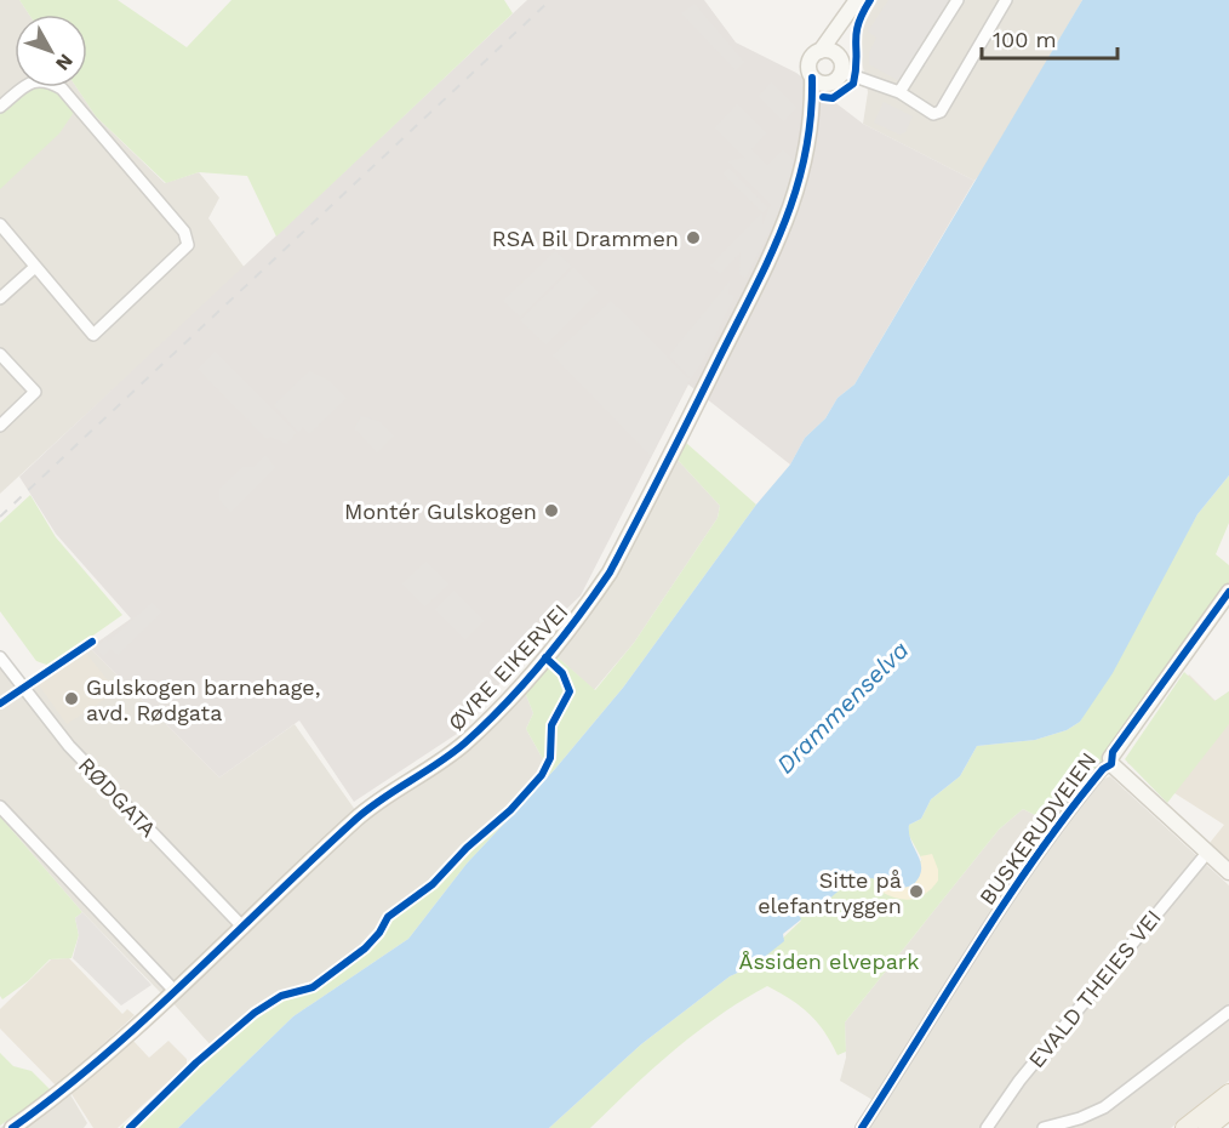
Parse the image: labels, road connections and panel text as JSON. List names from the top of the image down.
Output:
{
  "streets": {
    "main road": ["ØVRE EIKERVEI", "BUSKERUDVEIEN"],
    "street": ["RØDGATA", "EVALD THEIES VEI"]
  },
  "crossings": [
    ["ØVRE EIKERVEI", "RØDGATA"]
  ],
  "water": ["Drammenselva"],
  "parks": ["Åssiden elvepark"],
  "places": [
    "RSA Bil Drammen",
    "Montér Gulskogen",
    "Gulskogen barnehage, avd. Rødgata",
    "Sitte på elefantryggen"
  ],
  "scale_bar": "100 m",
  "north": "bottom right"
}
